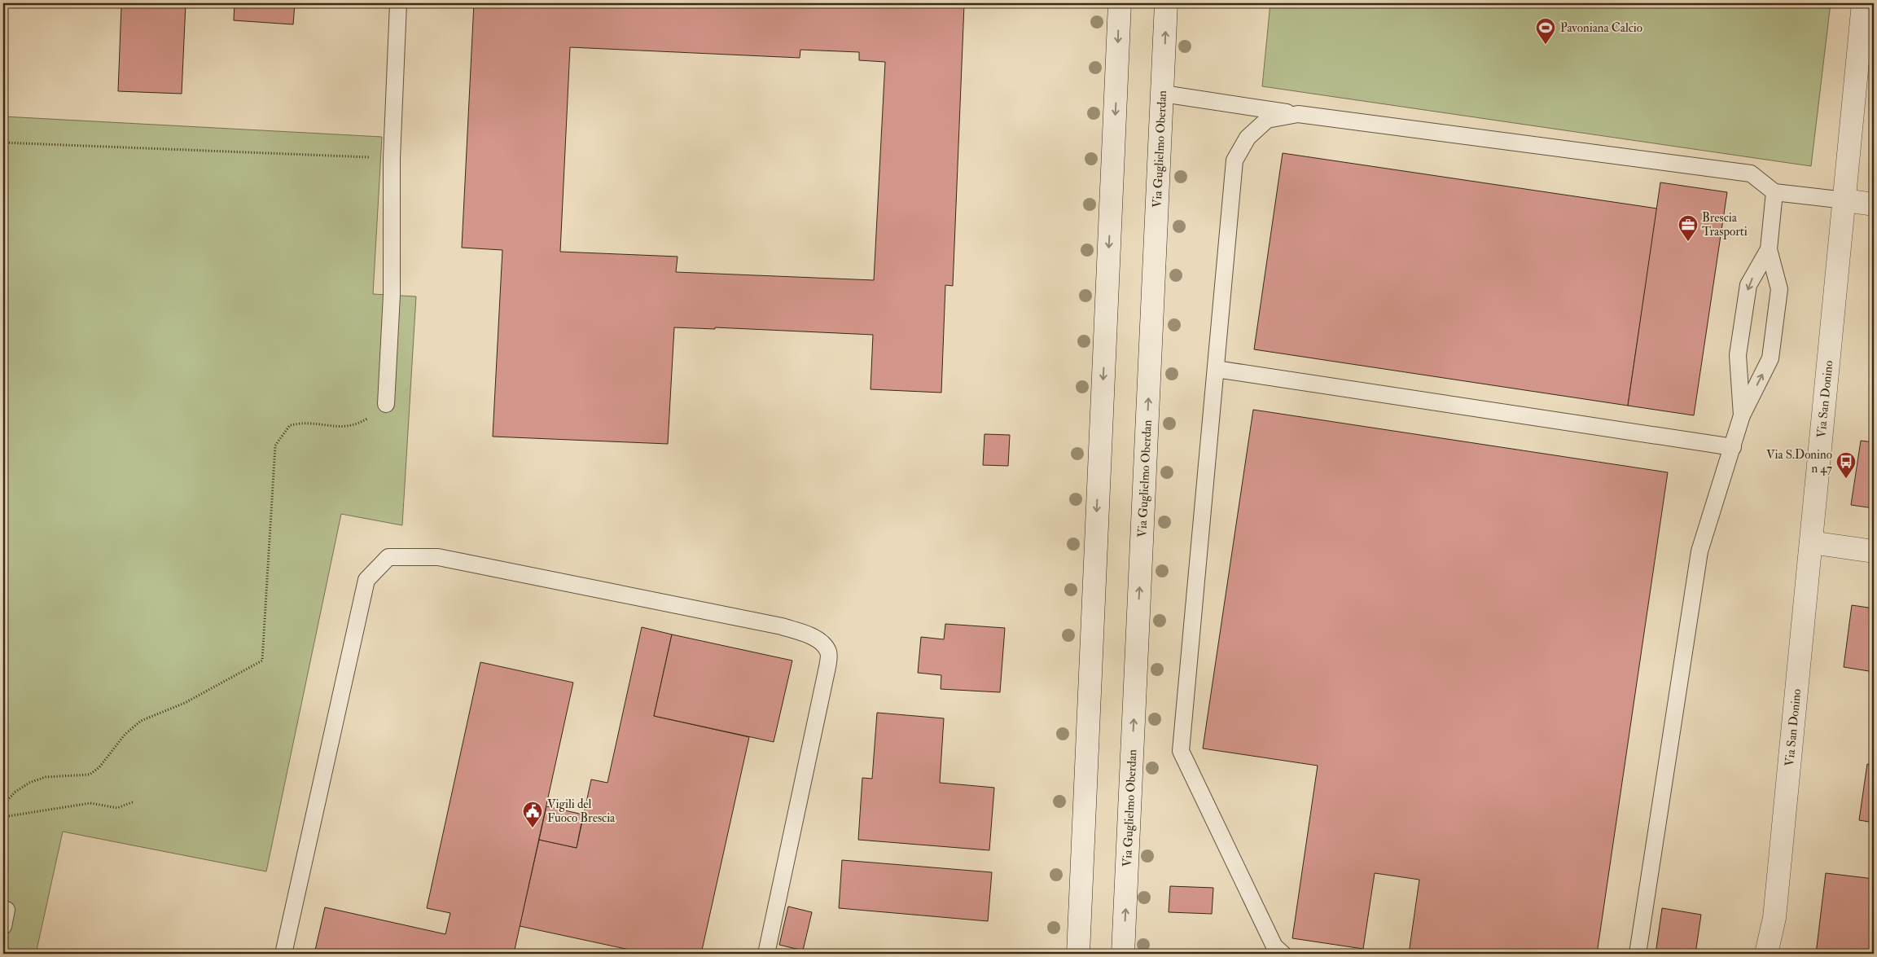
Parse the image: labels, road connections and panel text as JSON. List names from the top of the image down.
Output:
{
  "streets": {
    "main road": ["Via Guglielmo Oberdan", "Via San Donino"]
  },
  "places": {
    "sports": ["Pavoniana Calcio"],
    "office": ["Brescia Trasporti"],
    "bus stop": ["Via S.Donino n 47"],
    "public building": ["Vigili del Fuoco Brescia"]
  }
}
